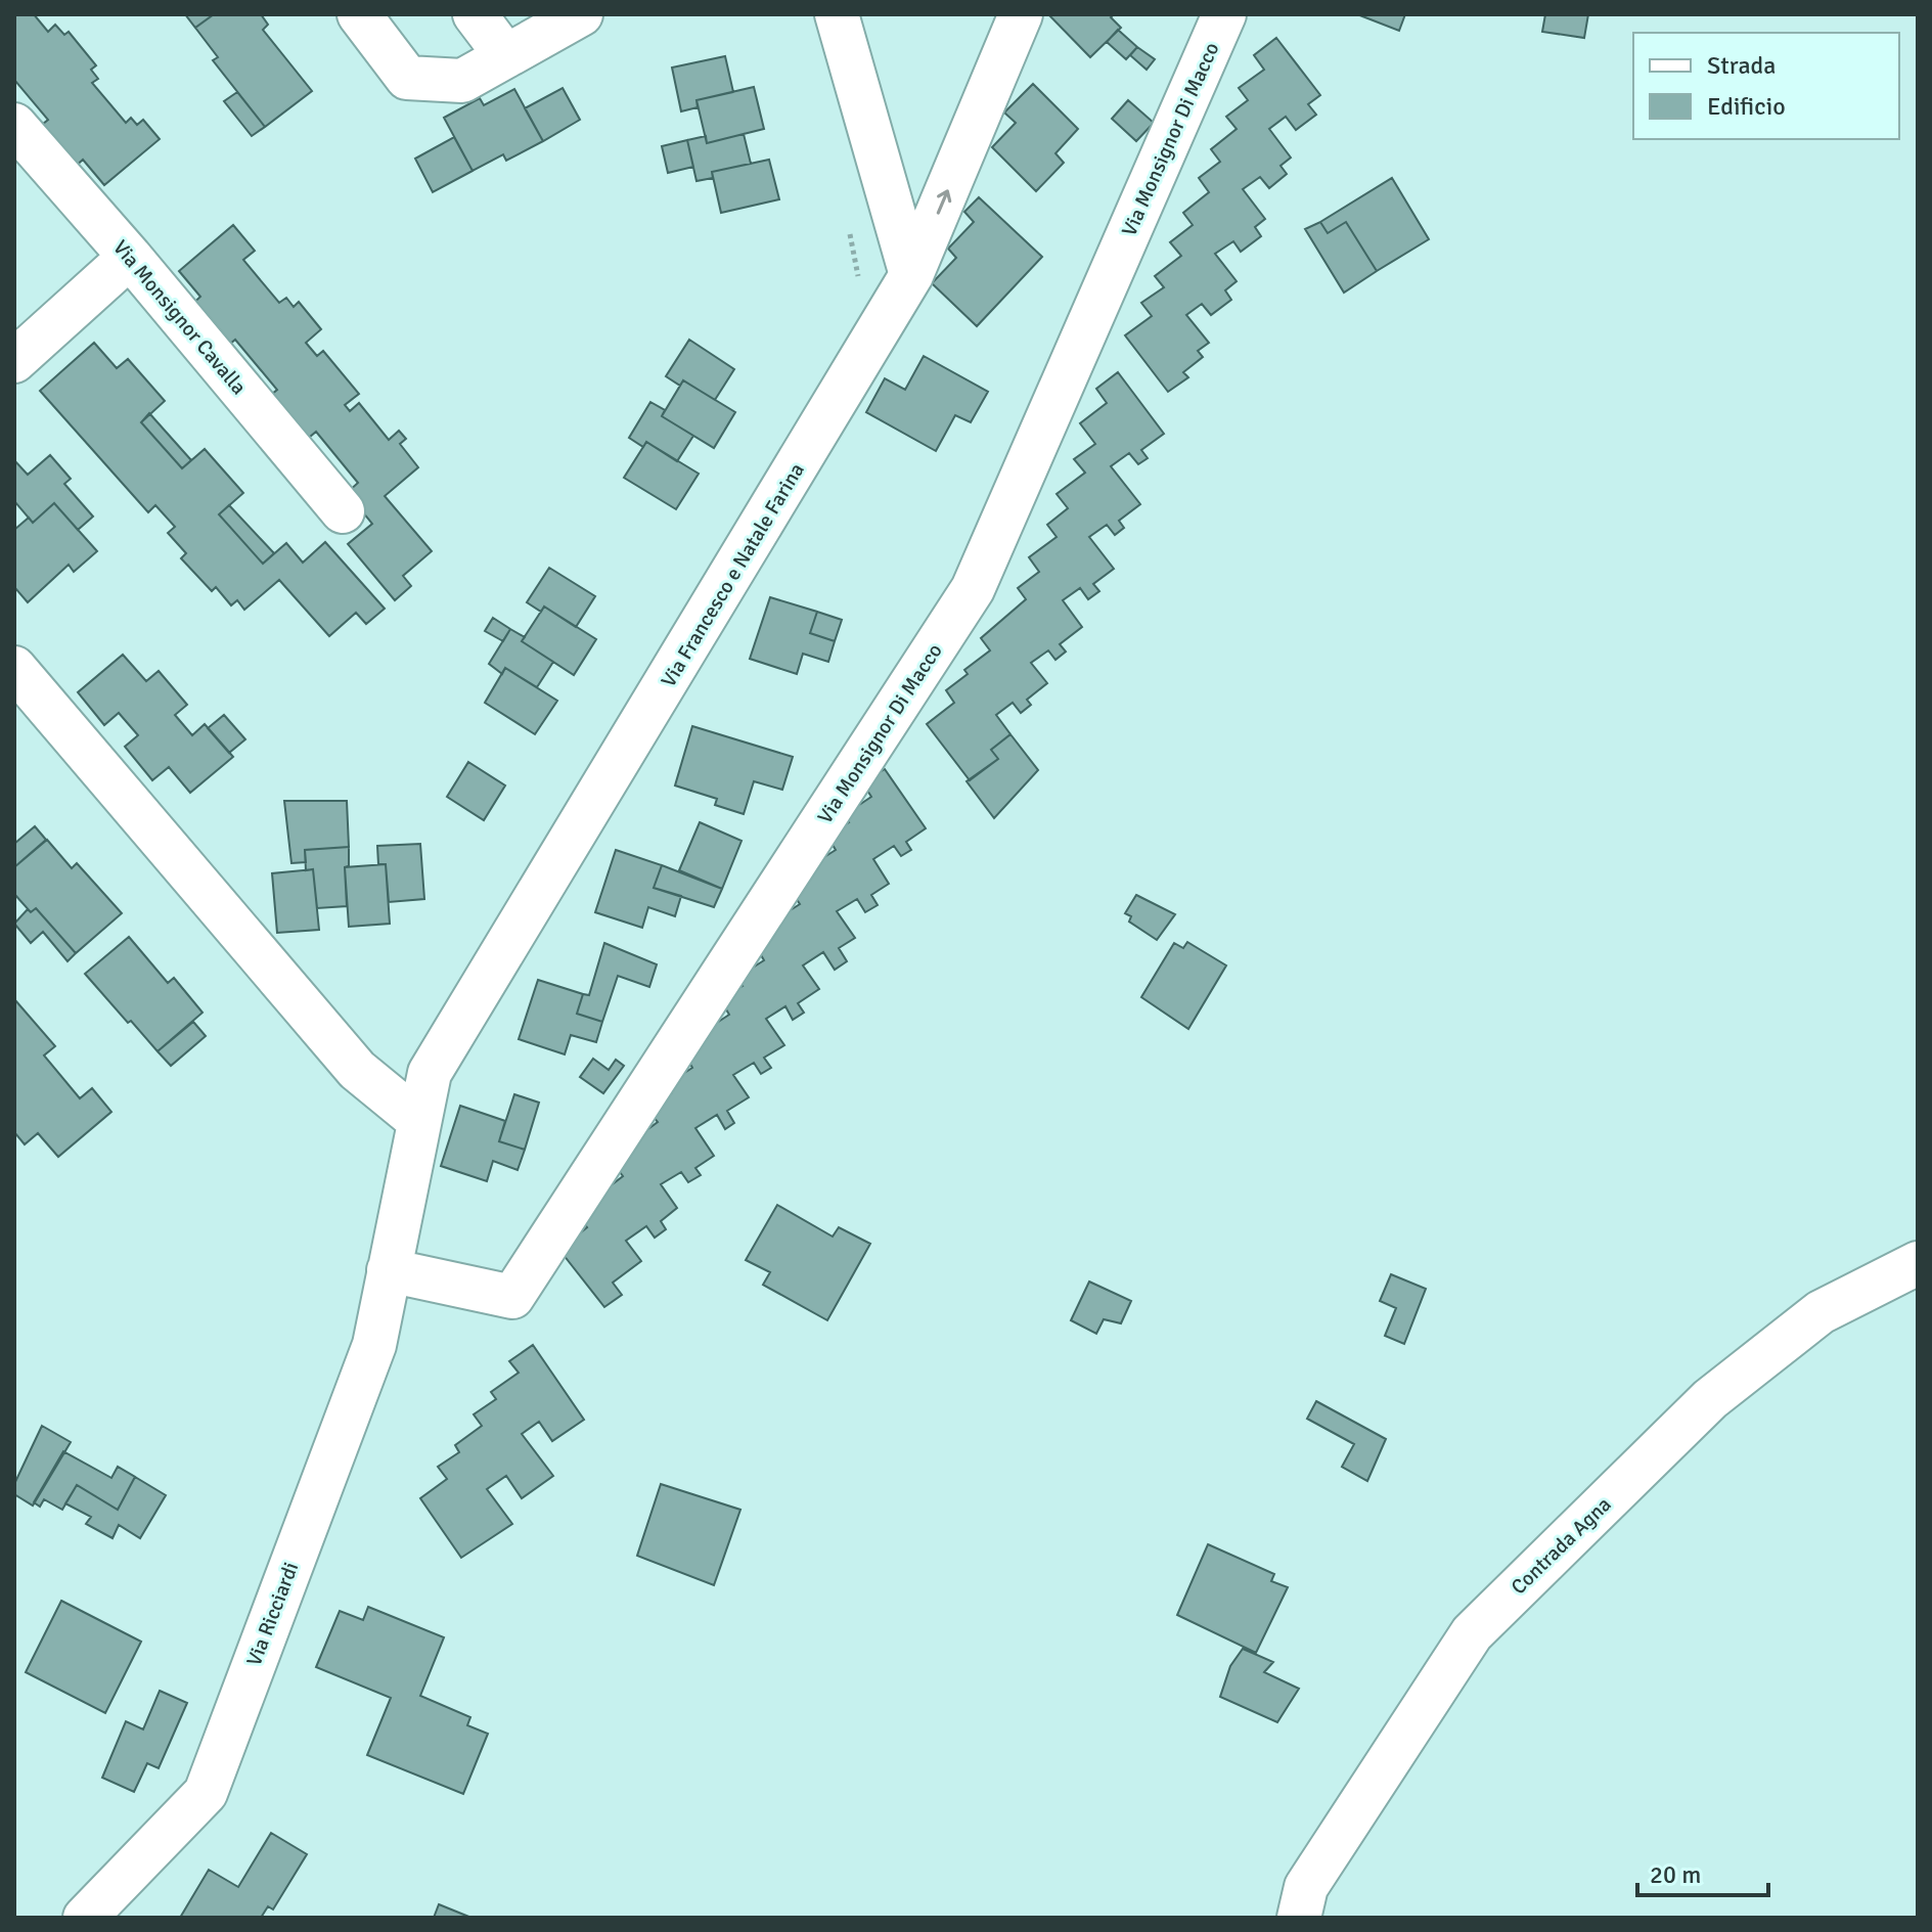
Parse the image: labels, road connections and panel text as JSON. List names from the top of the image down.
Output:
{
  "streets": {
    "street": [
      "Via Monsignor Di Macco",
      "Via Monsignor Cavalla",
      "Via Francesco e Natale Farina",
      "Contrada Agna",
      "Via Ricciardi"
    ]
  },
  "crossings": [
    ["Via Monsignor Di Macco", "Via Francesco e Natale Farina"],
    ["Via Monsignor Di Macco", "Via Ricciardi"],
    ["Via Francesco e Natale Farina", "Via Ricciardi"]
  ],
  "legend": ["Strada", "Edificio"],
  "scale_bar": "20 m"
}
